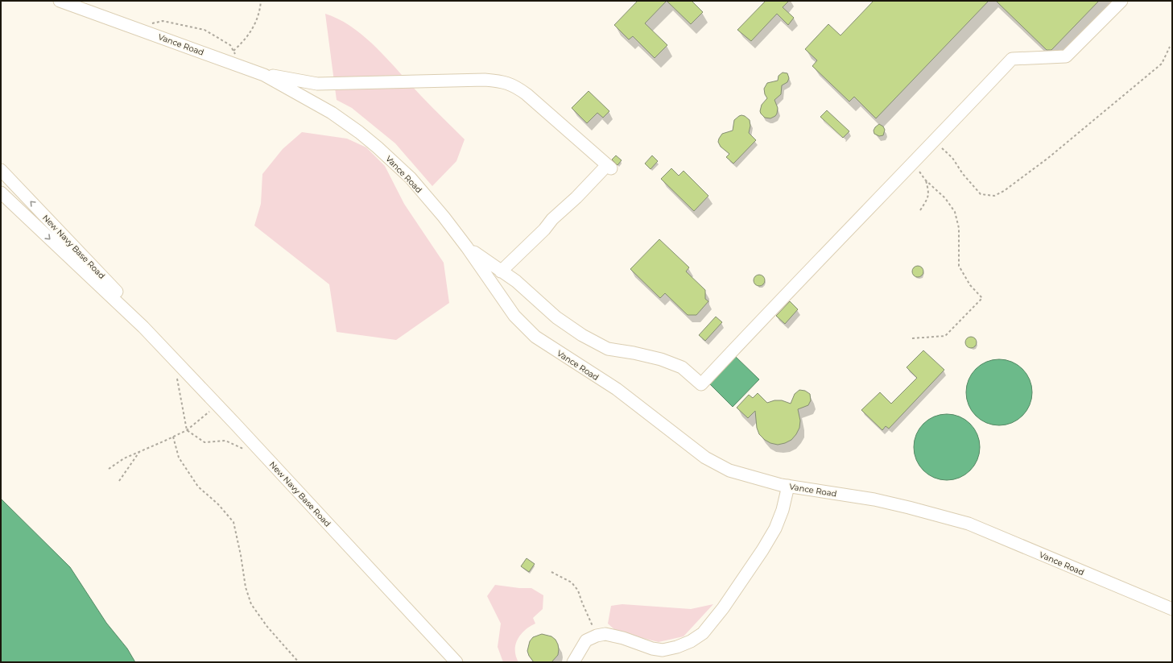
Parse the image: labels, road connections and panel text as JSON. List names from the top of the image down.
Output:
{
  "streets": {
    "street": ["Vance Road", "New Navy Base Road"]
  }
}
